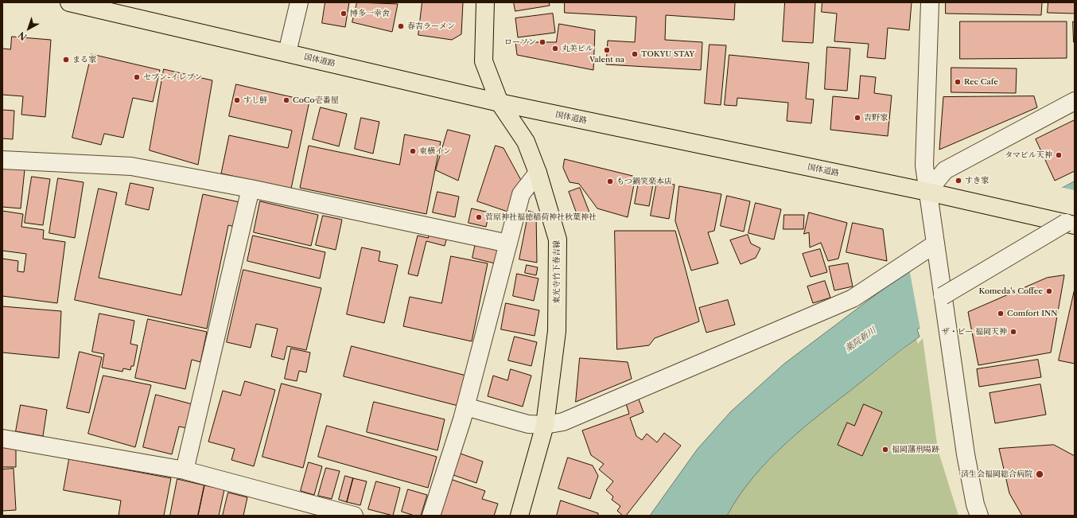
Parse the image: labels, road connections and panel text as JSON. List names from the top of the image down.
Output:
{
  "streets": {
    "main road": ["国体道路", "東光寺竹下春吉線"]
  },
  "crossings": [
    ["国体道路", "東光寺竹下春吉線"]
  ],
  "water": ["薬院新川"],
  "places": [
    "博多一幸舍",
    "春吉ラーメン",
    "ローソン",
    "丸美ビル",
    "Valent na",
    "TOKYU STAY",
    "まる家",
    "セブン-イレブン",
    "Rec Cafe",
    "すし鮮",
    "CoCo壱番屋",
    "吉野家",
    "東横イン",
    "タマビル天神",
    "すき家",
    "もつ鍋笑楽本店",
    "菅原神社福徳稲荷神社秋葉神社",
    "Komeda's Coffee",
    "Comfort INN",
    "ザ・ビー 福岡天神",
    "福岡藩刑場跡",
    "済生会福岡総合病院"
  ],
  "north": "bottom left"
}
